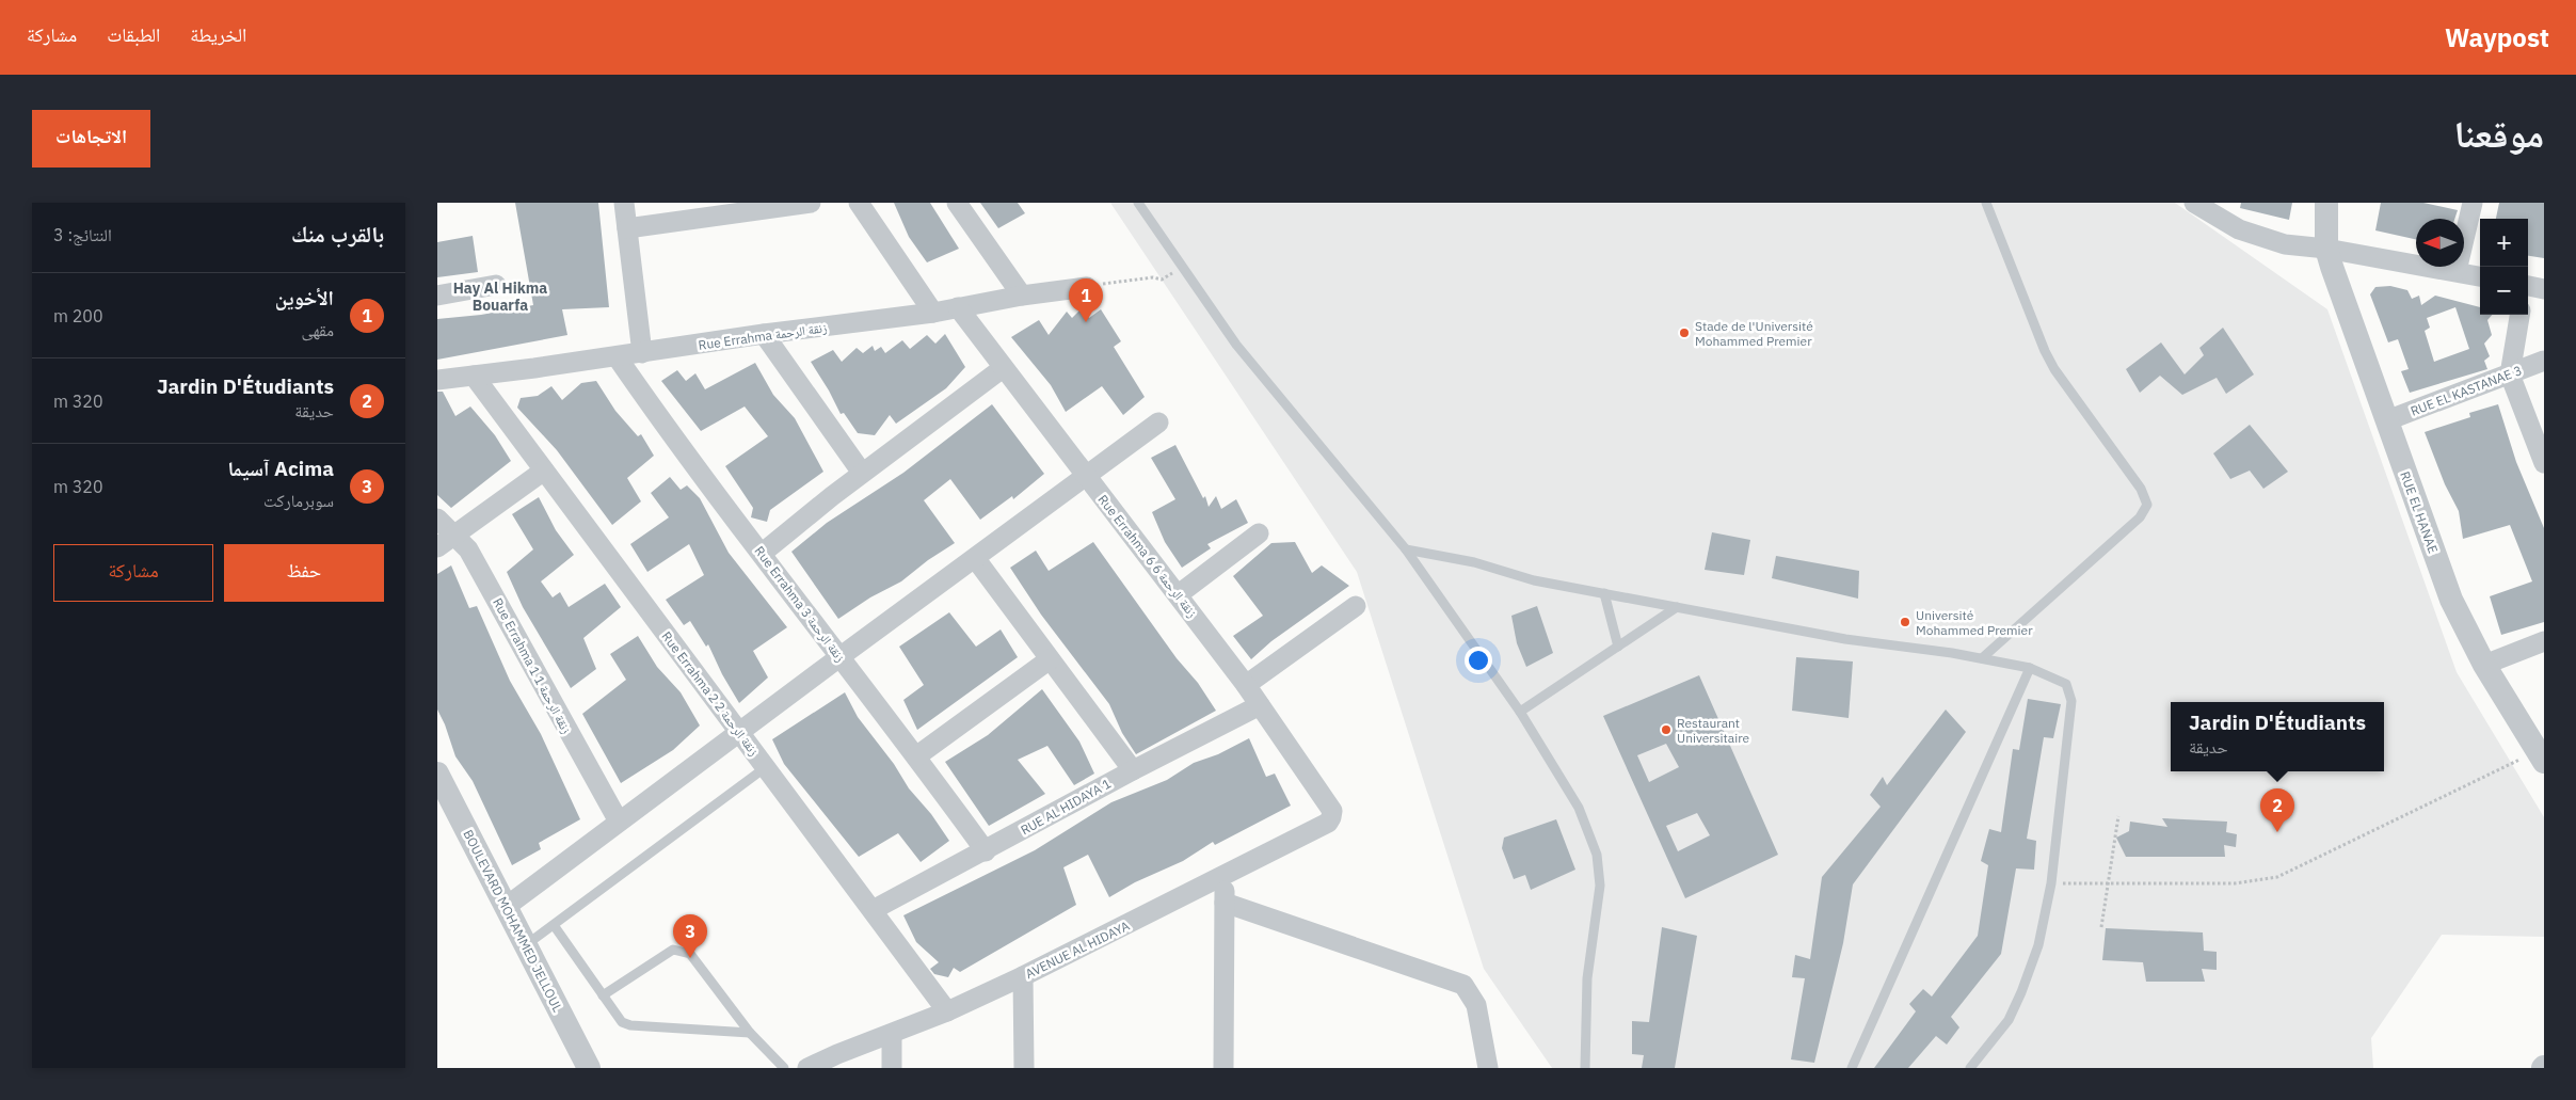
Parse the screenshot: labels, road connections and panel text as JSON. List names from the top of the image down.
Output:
{
  "streets": {
    "street": [
      "Rue Errahma زنقة الرحمة",
      "RUE EL KASTANAE 3",
      "RUE EL HANAE",
      "Rue Errahma 6 6 زنقة الرحمة",
      "Rue Errahma 3 زنقة الرحمة",
      "Rue Errahma 1 زنقة الرحمة 1",
      "Rue Errahma 2 2 زنقة الرحمة",
      "RUE AL HIDAYA 1",
      "BOULEVARD MOHAMMED JELLOUL",
      "AVENUE AL HIDAYA"
    ]
  },
  "crossings": [
    ["Rue Errahma زنقة الرحمة", "Rue Errahma 6 6 زنقة الرحمة"],
    ["Rue Errahma زنقة الرحمة", "Rue Errahma 3 زنقة الرحمة"],
    ["Rue Errahma زنقة الرحمة", "Rue Errahma 2 2 زنقة الرحمة"],
    ["RUE EL KASTANAE 3", "RUE EL HANAE"],
    ["Rue Errahma 6 6 زنقة الرحمة", "RUE AL HIDAYA 1"],
    ["Rue Errahma 6 6 زنقة الرحمة", "AVENUE AL HIDAYA"],
    ["Rue Errahma 3 زنقة الرحمة", "RUE AL HIDAYA 1"],
    ["Rue Errahma 2 2 زنقة الرحمة", "RUE AL HIDAYA 1"],
    ["Rue Errahma 2 2 زنقة الرحمة", "AVENUE AL HIDAYA"]
  ],
  "districts": ["Hay Al Hikma Bouarfa"],
  "places": ["Stade de l'Université Mohammed Premier", "Université Mohammed Premier", "Restaurant Universitaire"],
  "north": "left",
  "page": {
    "header": "Waypost",
    "nav": ["الخريطة", "الطبقات", "مشاركة"],
    "title": "موقعنا",
    "buttons": [
      "الاتجاهات",
      ["حفظ", "مشاركة"]
    ],
    "heading": ["بالقرب منك", "النتائج: 3"],
    "map_buttons": ["+", "−"],
    "list": [
      {
        "mark": "1",
        "name": "الأخوين",
        "note": "مقهى",
        "value": "200 m"
      },
      {
        "mark": "2",
        "name": "Jardin D'Étudiants",
        "note": "حديقة",
        "value": "320 m"
      },
      {
        "mark": "3",
        "name": "Acima آسيما",
        "note": "سوبرماركت",
        "value": "320 m"
      }
    ],
    "pins": ["1", "2", "3"],
    "popup": ["Jardin D'Étudiants", "حديقة"]
  }
}
